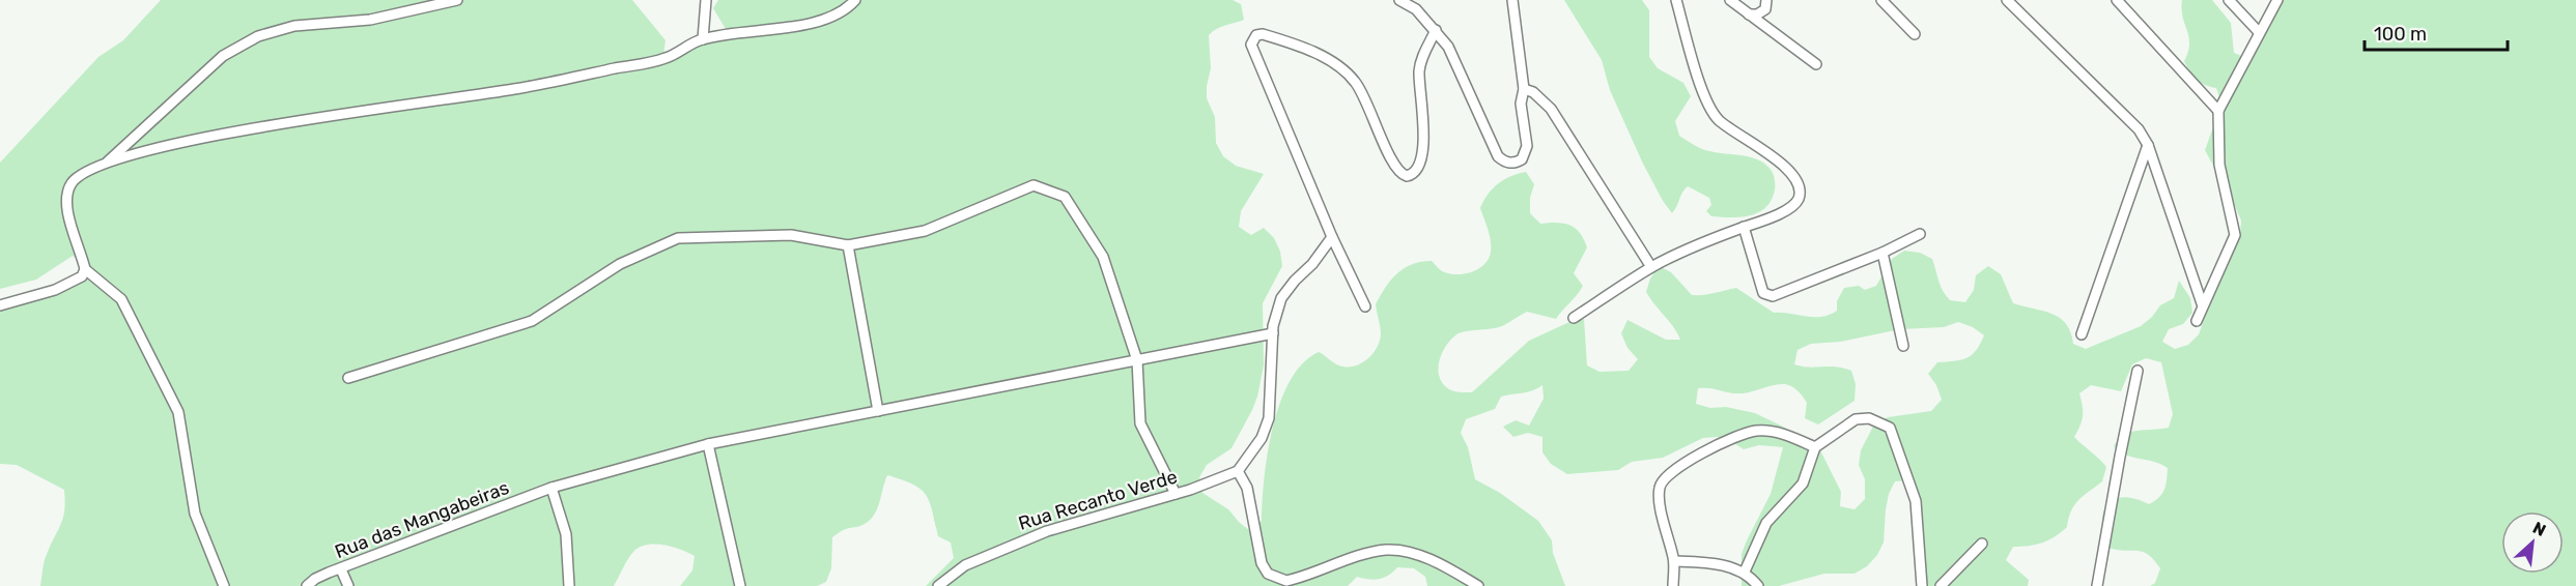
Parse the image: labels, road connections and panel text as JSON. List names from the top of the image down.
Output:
{
  "streets": {
    "street": ["Rua Recanto Verde", "Rua das Mangabeiras"]
  },
  "scale_bar": "100 m",
  "north": "top right"
}
